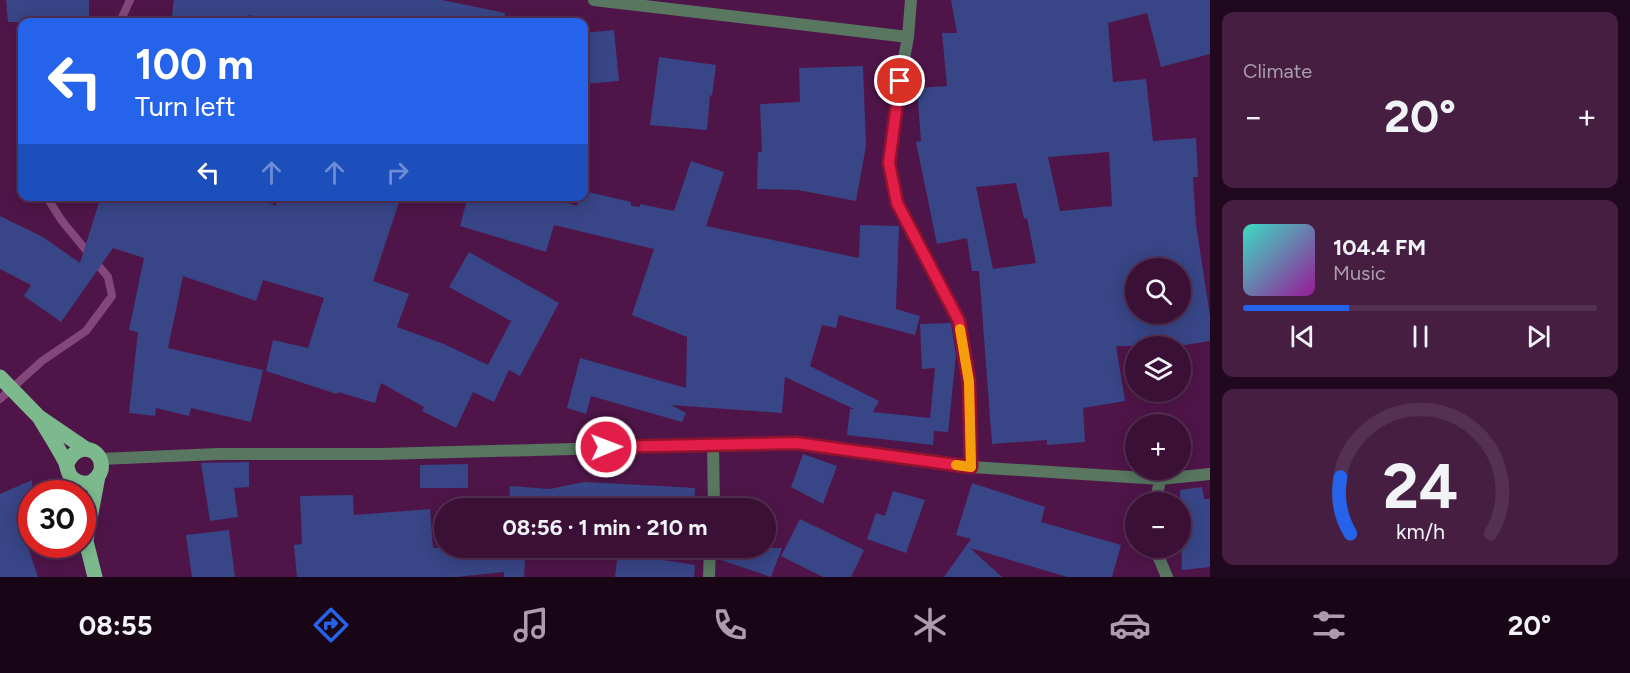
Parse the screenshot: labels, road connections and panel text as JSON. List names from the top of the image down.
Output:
{
  "page": {
    "tile": "Climate",
    "turn": ["100 m", "Turn left"],
    "heat": ["−", "20°", "+"],
    "song": ["104.4 FM", "Music"],
    "map_buttons": ["+", "−"],
    "limit": "30",
    "trip": "08:56 · 1 min · 210 m",
    "tabs": ["08:55", "20°"],
    "gauge": ["24", "km/h"]
  }
}
